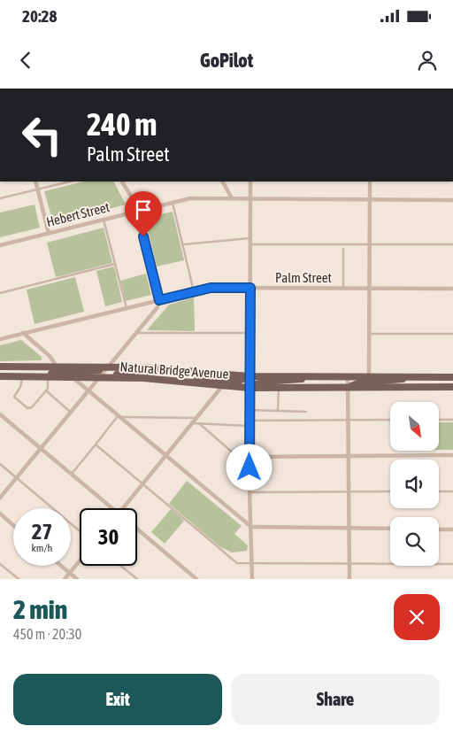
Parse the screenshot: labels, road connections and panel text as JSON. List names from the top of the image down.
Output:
{
  "streets": {
    "main road": ["Natural Bridge Avenue"],
    "street": ["Hebert Street", "Palm Street"]
  },
  "north": "bottom right",
  "page": {
    "status": "20:28",
    "header": "GoPilot",
    "turn": ["240 m", "Palm Street"],
    "speed": "27 km/h",
    "limit": "30",
    "heading": ["2 min", "450 m · 20:30"],
    "buttons": ["Exit", "Share"]
  }
}
